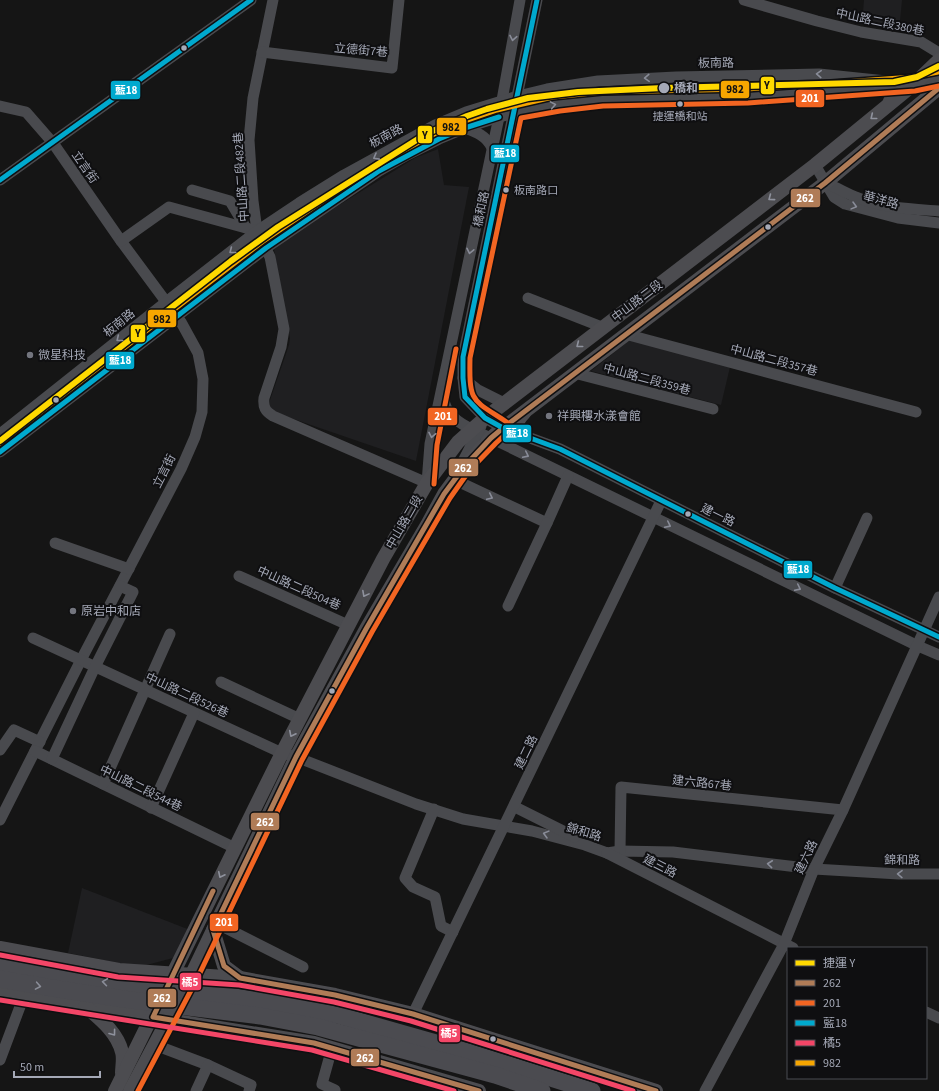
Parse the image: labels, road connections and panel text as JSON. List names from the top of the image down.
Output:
{
  "streets": {
    "main road": ["中山路二段"],
    "street": [
      "中山路二段380巷",
      "立德街7巷",
      "板南路",
      "立言街",
      "中山路二段482巷",
      "華洋路",
      "橋和路",
      "中山路二段357巷",
      "中山路二段359巷",
      "建一路",
      "中山路二段504巷",
      "中山路二段526巷",
      "建二路",
      "建六路67巷",
      "中山路二段544巷",
      "錦和路",
      "建六路",
      "建三路"
    ]
  },
  "crossings": [
    ["立德街7巷", "中山路二段482巷"],
    ["板南路", "立言街"],
    ["板南路", "中山路二段482巷"],
    ["板南路", "橋和路"],
    ["板南路", "中山路二段"],
    ["立言街", "中山路二段526巷"],
    ["立言街", "中山路二段544巷"],
    ["中山路二段482巷", "橋和路"],
    ["中山路二段482巷", "中山路二段"],
    ["華洋路", "中山路二段"],
    ["橋和路", "中山路二段"],
    ["橋和路", "建一路"],
    ["中山路二段", "中山路二段357巷"],
    ["中山路二段", "中山路二段359巷"],
    ["中山路二段", "建一路"],
    ["中山路二段", "中山路二段504巷"],
    ["中山路二段", "中山路二段526巷"],
    ["中山路二段", "中山路二段544巷"],
    ["中山路二段", "錦和路"],
    ["建一路", "建二路"],
    ["建一路", "建六路"],
    ["中山路二段526巷", "錦和路"],
    ["建二路", "錦和路"],
    ["建二路", "建三路"],
    ["建六路67巷", "錦和路"],
    ["建六路67巷", "建六路"],
    ["錦和路", "建六路"],
    ["錦和路", "建三路"],
    ["建六路", "建三路"]
  ],
  "one_way": ["錦和路"],
  "places": [
    "橋和",
    "捷運橋和站",
    "板南路口",
    "微星科技",
    "祥興樓水漾會館",
    "原岩中和店"
  ],
  "lines": [
    "transit line 藍18",
    "metro line Y",
    "transit line 982",
    "transit line 201",
    "transit line 262",
    "transit line 橘5"
  ],
  "legend": [
    "捷運 Y",
    "262",
    "201",
    "藍18",
    "橘5",
    "982"
  ],
  "scale_bar": "50 m"
}
